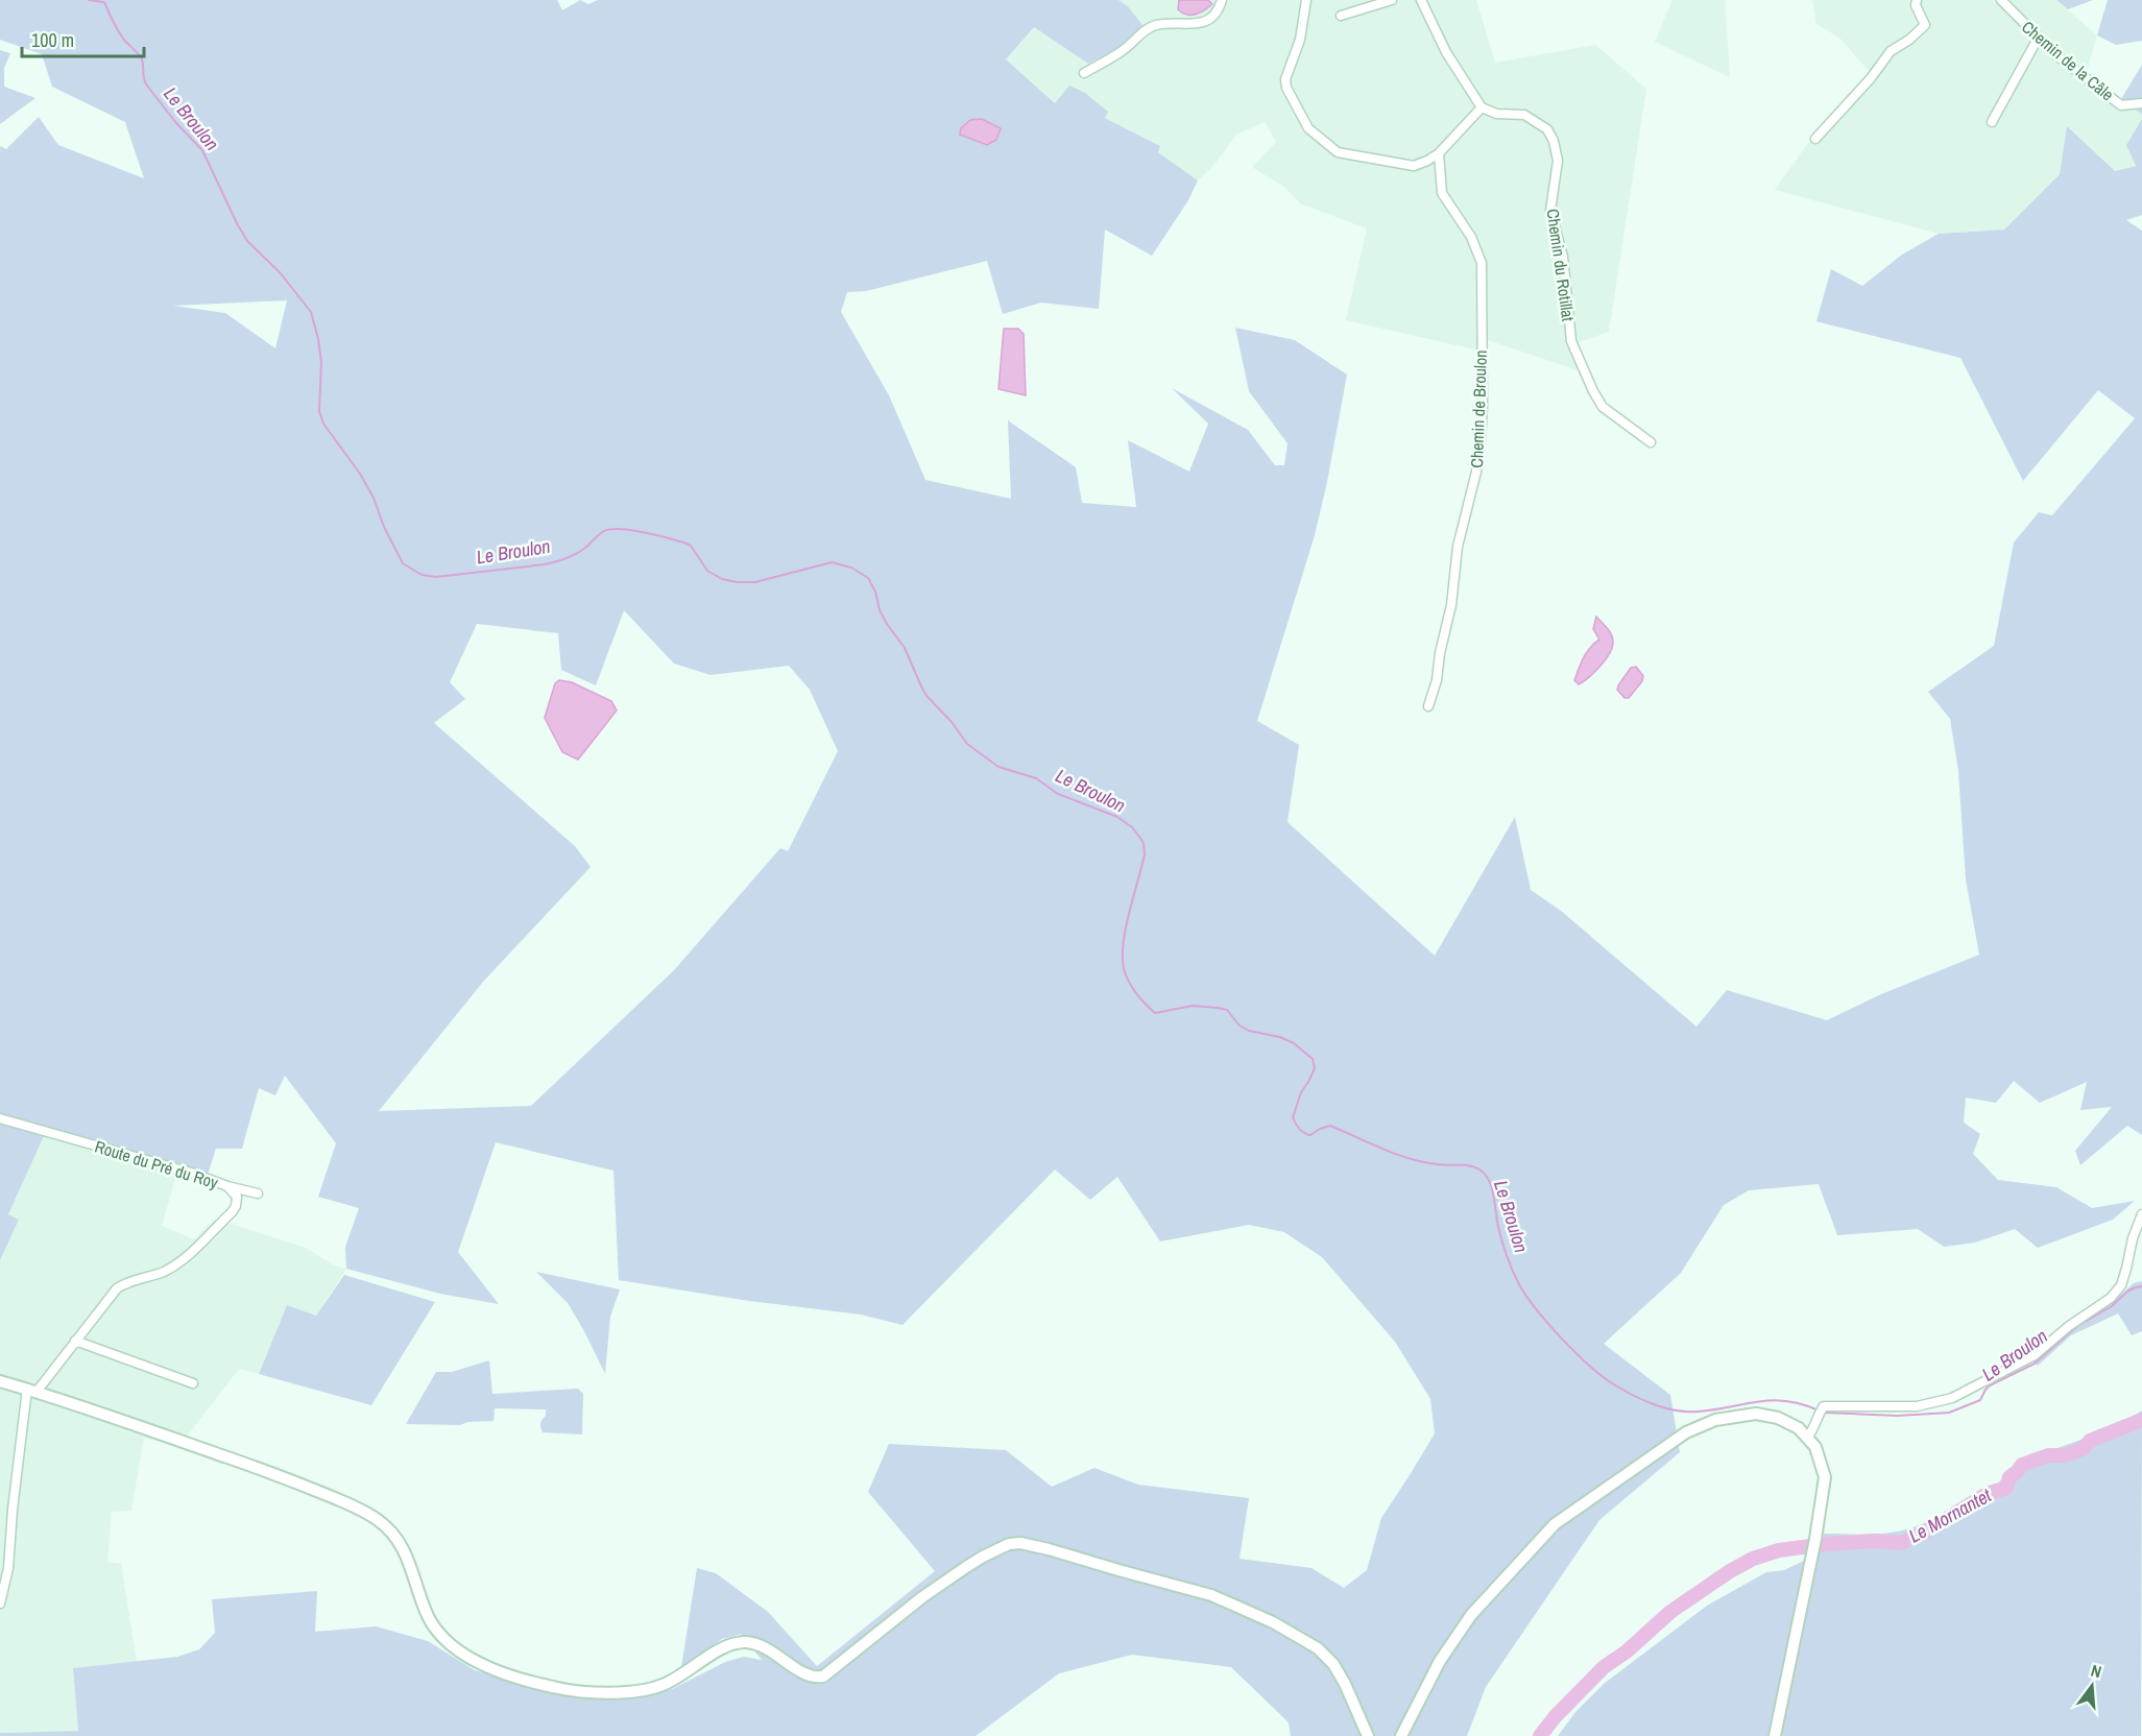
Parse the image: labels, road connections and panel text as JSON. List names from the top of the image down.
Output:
{
  "streets": {
    "street": [
      "Chemin de la Câle",
      "Chemin du Rotillat",
      "Chemin de Broulon",
      "Route du Pré du Roy"
    ]
  },
  "water": ["Le Broulon", "Le Mornantet"],
  "scale_bar": "100 m",
  "north": "top"
}
